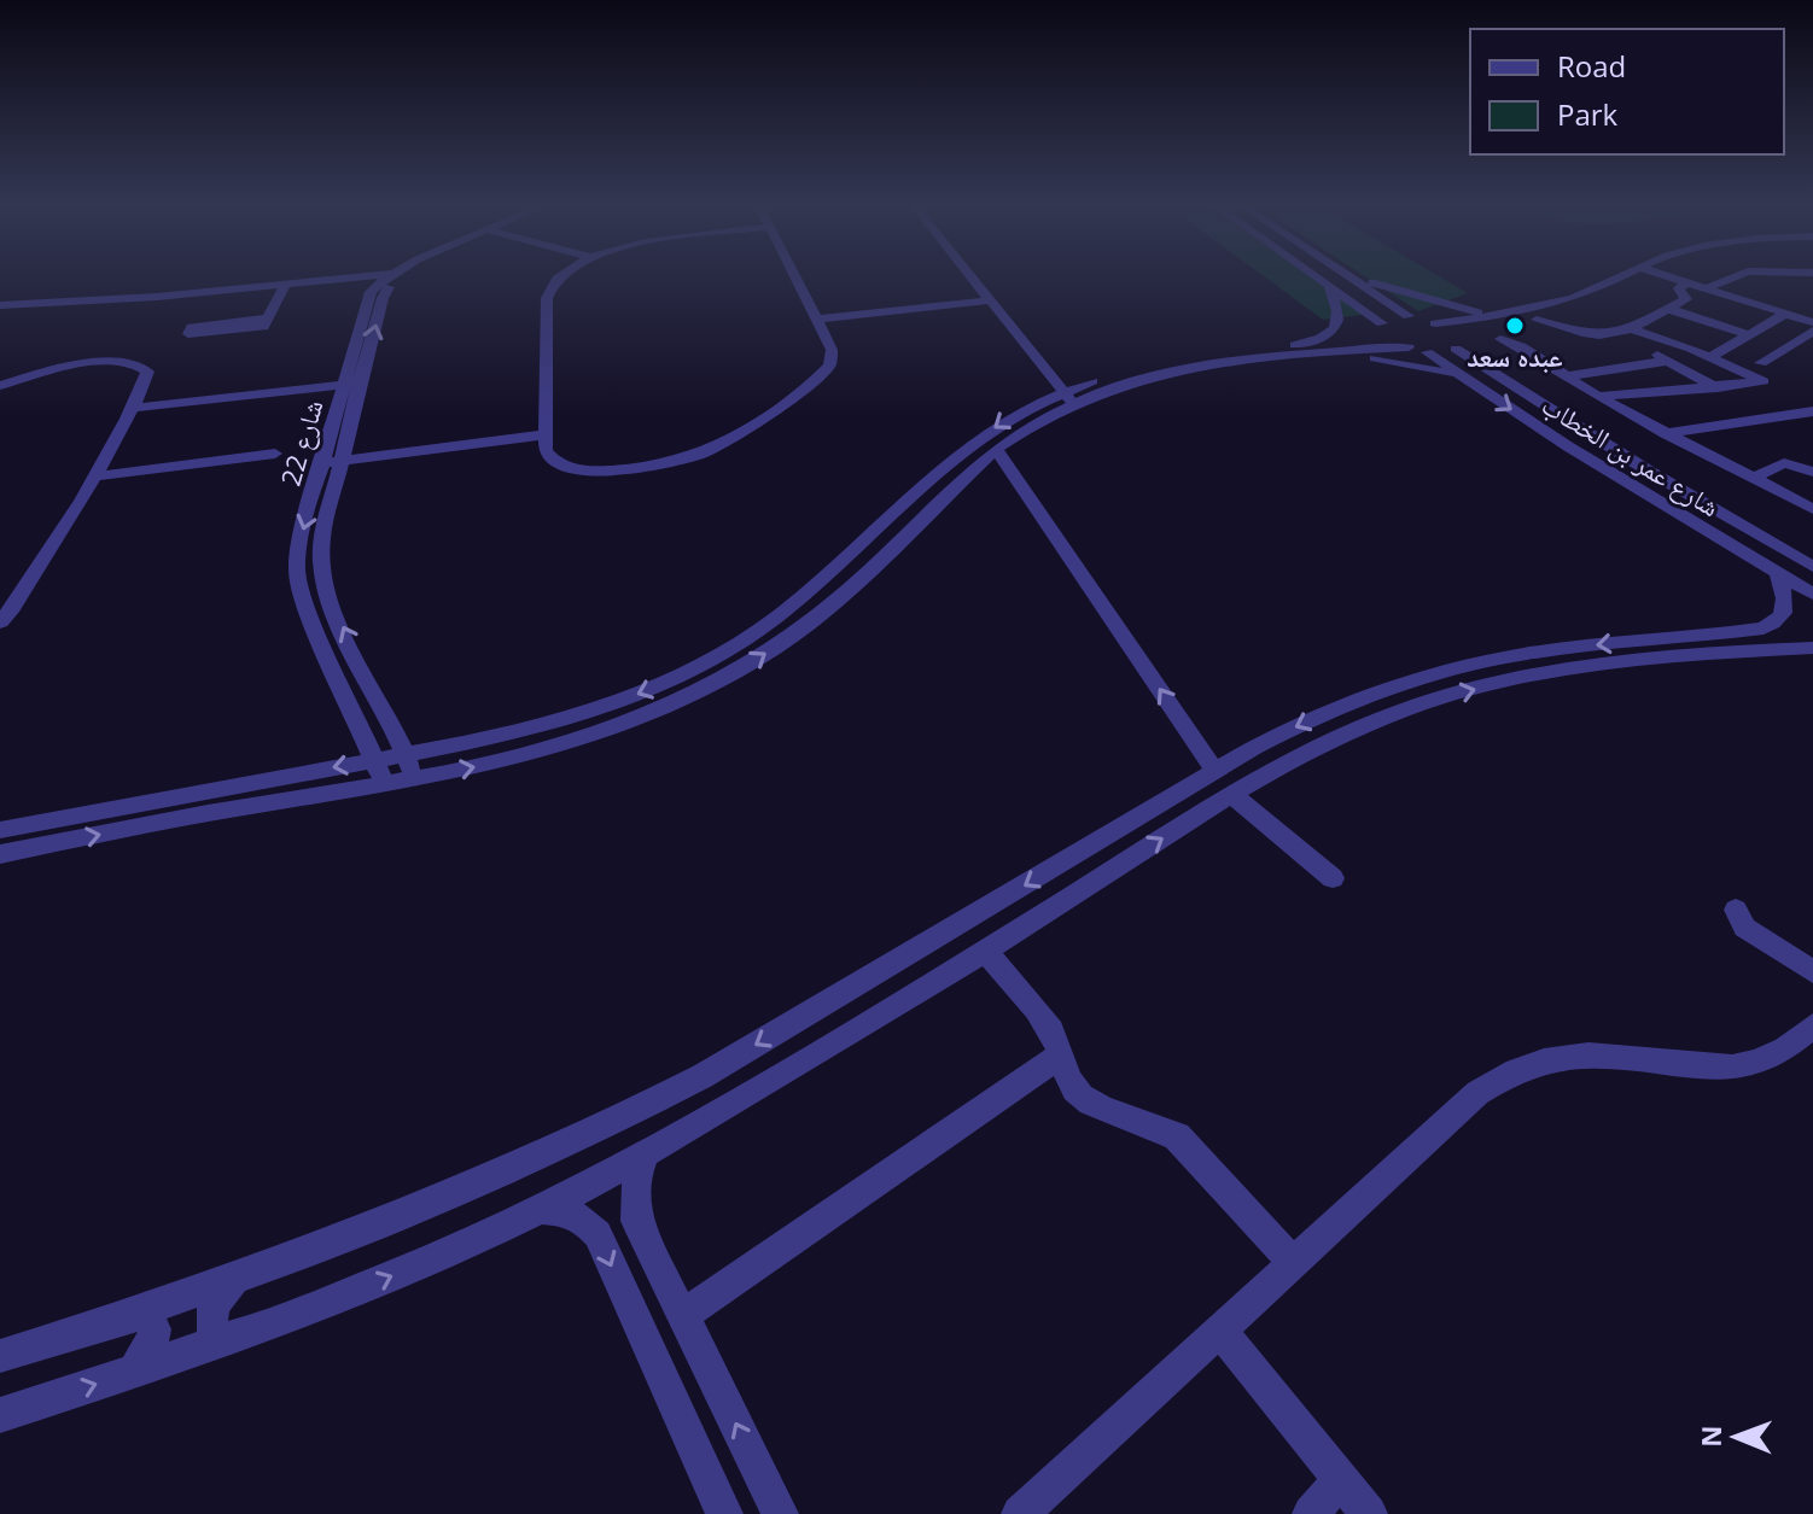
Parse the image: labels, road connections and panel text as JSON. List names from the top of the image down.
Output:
{
  "streets": {
    "street": ["شارع 22", "شارع عمر بن الخطاب"]
  },
  "places": ["عبده سعد"],
  "legend": ["Road", "Park"],
  "north": "left"
}
